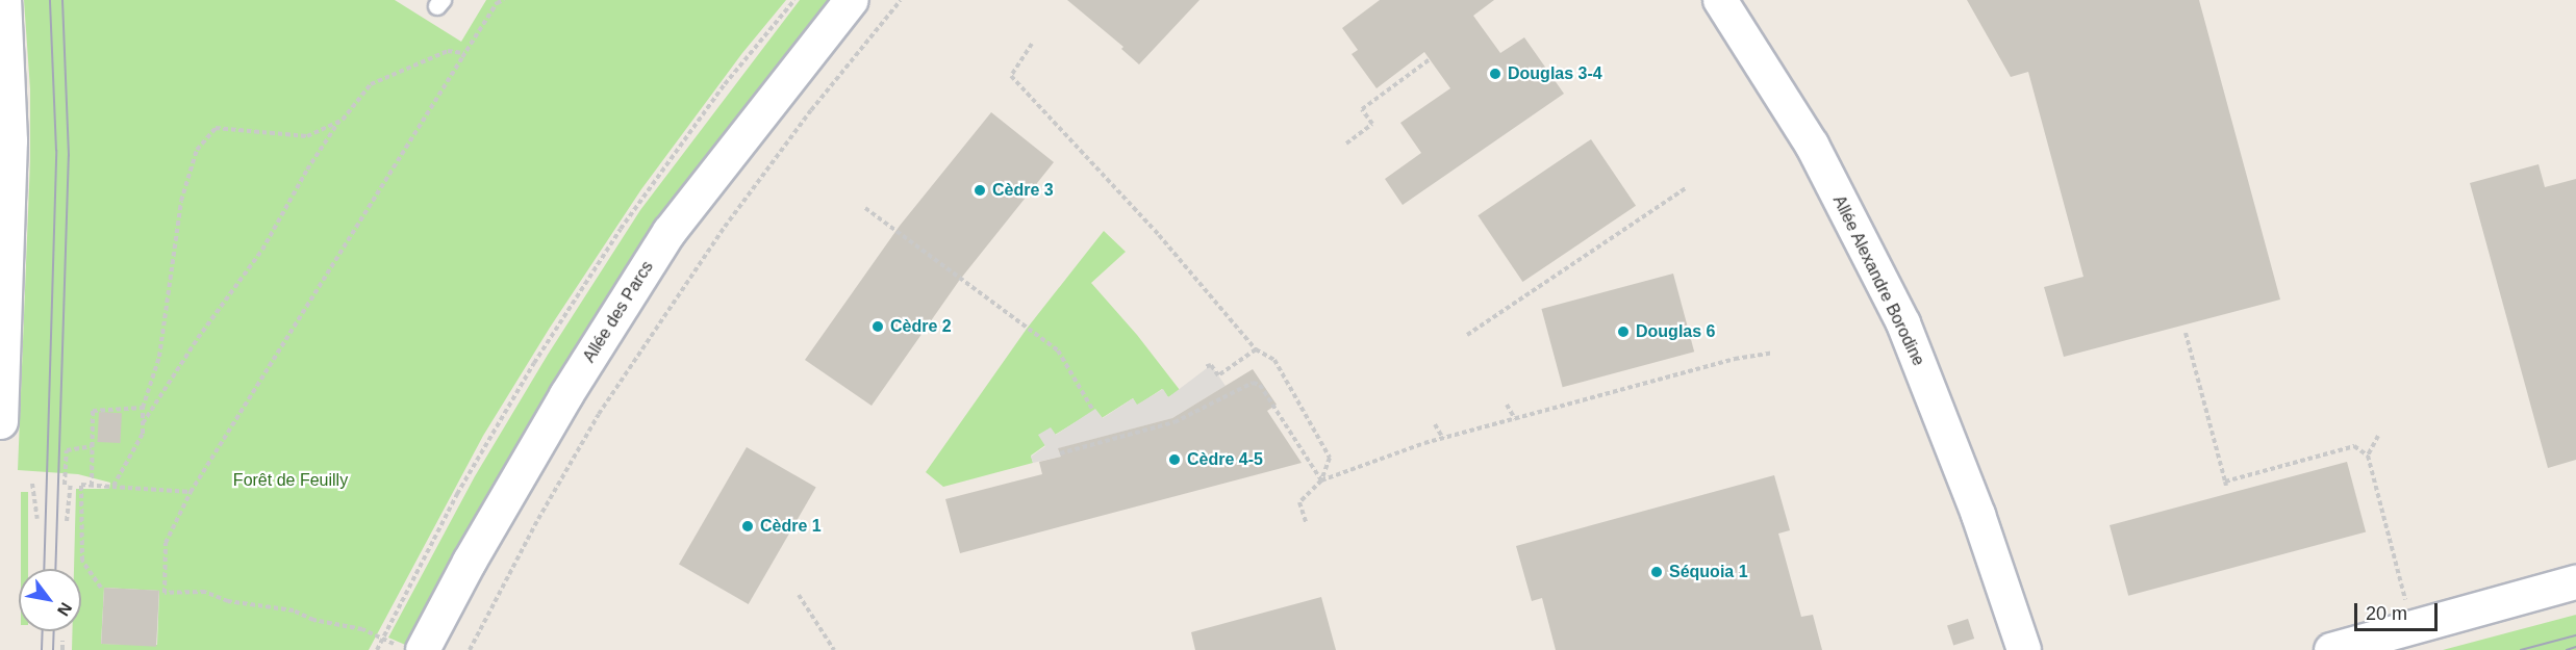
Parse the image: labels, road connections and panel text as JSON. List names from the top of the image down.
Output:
{
  "streets": {
    "street": ["Allée Alexandre Borodine", "Allée des Parcs"]
  },
  "parks": ["Forêt de Feuilly"],
  "places": [
    "Douglas 3-4",
    "Cèdre 3",
    "Cèdre 2",
    "Douglas 6",
    "Cèdre 4-5",
    "Cèdre 1",
    "Séquoia 1"
  ],
  "scale_bar": "20 m",
  "north": "bottom right"
}
